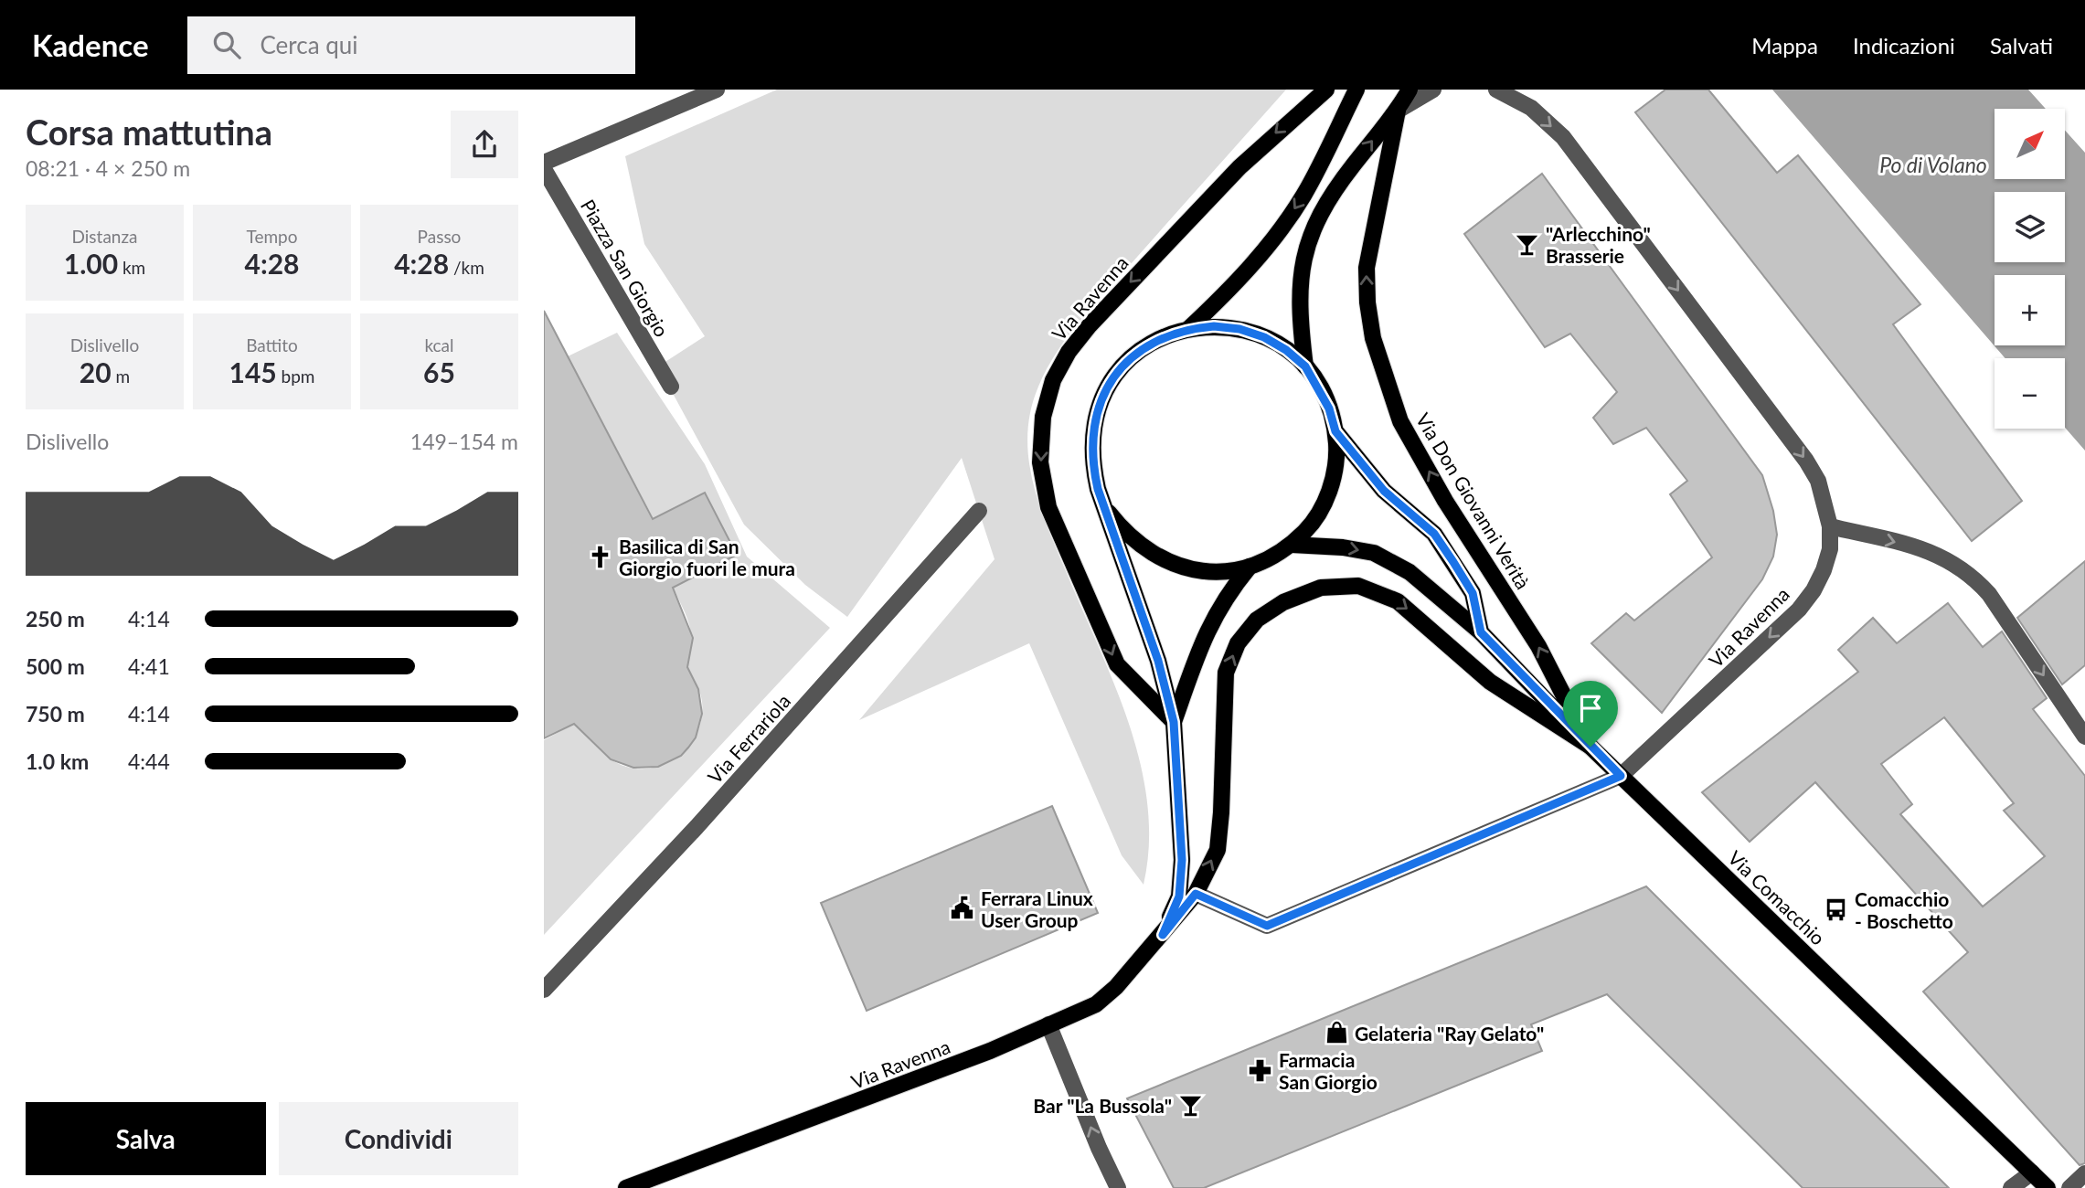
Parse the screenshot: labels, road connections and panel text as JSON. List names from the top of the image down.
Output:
{
  "streets": {
    "main road": ["Via Ravenna", "Via Don Giovanni Verità", "Via Comacchio"],
    "street": ["Piazza San Giorgio", "Via Ferrariola"]
  },
  "crossings": [
    ["Via Ravenna", "Via Don Giovanni Verità"],
    ["Via Ravenna", "Via Comacchio"],
    ["Via Don Giovanni Verità", "Via Comacchio"]
  ],
  "water": ["Po di Volano"],
  "places": {
    "bar": ["\"Arlecchino\" Brasserie", "Bar \"La Bussola\""],
    "church": ["Basilica di San Giorgio fuori le mura"],
    "public building": ["Ferrara Linux User Group"],
    "bus stop": ["Comacchio - Boschetto"],
    "shop": ["Gelateria \"Ray Gelato\""],
    "pharmacy": ["Farmacia San Giorgio"]
  },
  "north": "top right",
  "page": {
    "header": "Kadence",
    "search": "Cerca qui",
    "nav": ["Mappa", "Indicazioni", "Salvati"],
    "heading": ["Corsa mattutina", "08:21 · 4 × 250 m"],
    "map_buttons": ["+", "−"],
    "stats": [
      ["Distanza", "1.00 km"],
      ["Tempo", "4:28"],
      ["Passo", "4:28 /km"],
      ["Dislivello", "20 m"],
      ["Battito", "145 bpm"],
      ["kcal", "65"]
    ],
    "chart": ["Dislivello", "149–154 m"],
    "list": [
      {
        "name": "250 m",
        "note": "4:14"
      },
      {
        "name": "500 m",
        "note": "4:41"
      },
      {
        "name": "750 m",
        "note": "4:14"
      },
      {
        "name": "1.0 km",
        "note": "4:44"
      }
    ],
    "buttons": ["Salva", "Condividi"]
  }
}
